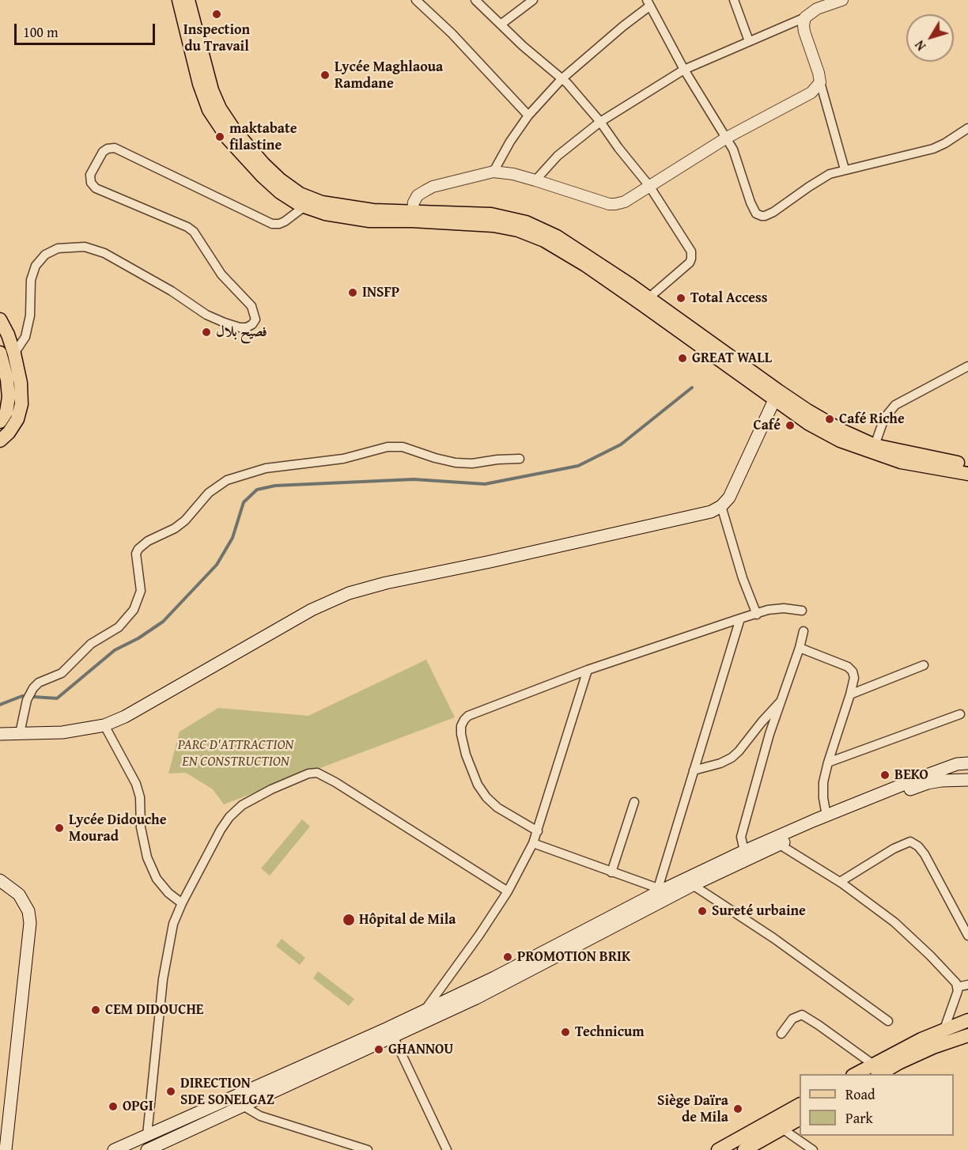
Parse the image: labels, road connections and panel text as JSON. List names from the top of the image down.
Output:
{
  "parks": ["PARC D'ATTRACTION EN CONSTRUCTION"],
  "places": [
    "Inspection du Travail",
    "Lycée Maghlaoua Ramdane",
    "maktabate filastine",
    "INSFP",
    "Total Access",
    "فصيح بلال",
    "GREAT WALL",
    "Café Riche",
    "Café",
    "BEKO",
    "Lycée Didouche Mourad",
    "Sureté urbaine",
    "Hôpital de Mila",
    "PROMOTION BRIK",
    "CEM DIDOUCHE",
    "Technicum",
    "GHANNOU",
    "DIRECTION SDE SONELGAZ",
    "OPGI",
    "Siège Daïra de Mila"
  ],
  "legend": ["Road", "Park"],
  "scale_bar": "100 m",
  "north": "bottom left"
}
